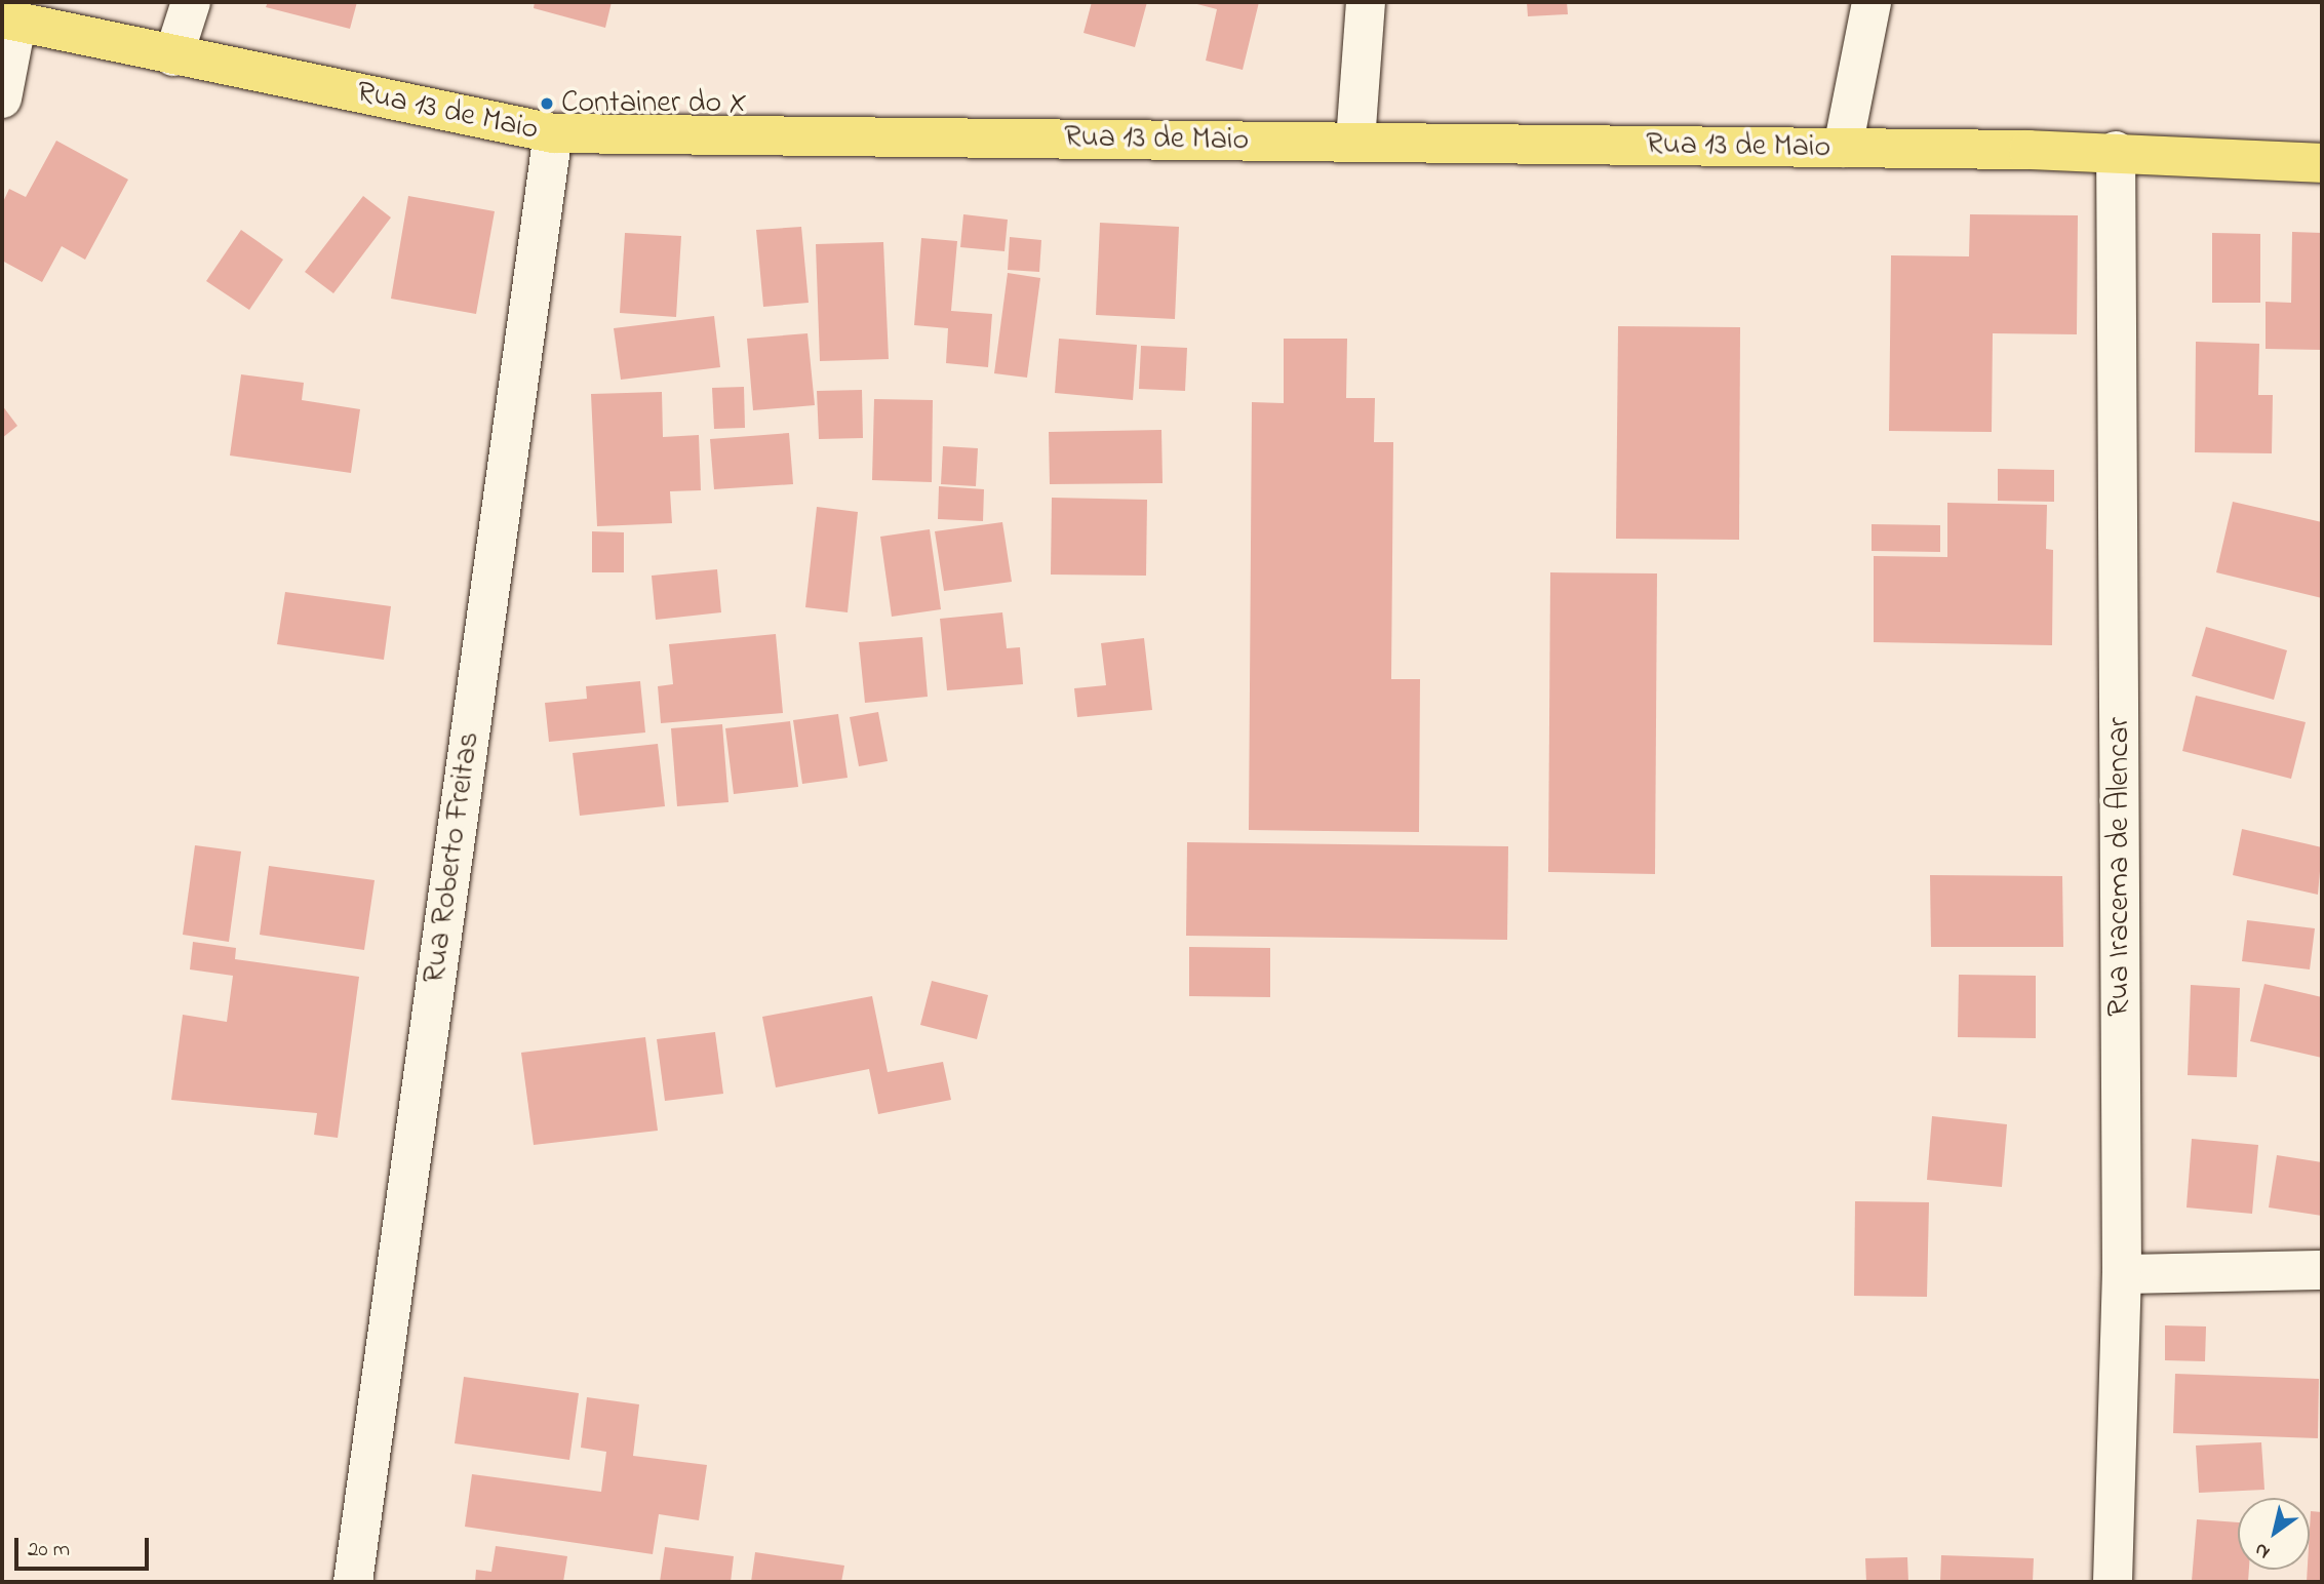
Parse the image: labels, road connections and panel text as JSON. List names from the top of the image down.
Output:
{
  "streets": {
    "main road": ["Rua 13 de Maio"],
    "street": ["Rua Roberto Freitas", "Rua Iracema de Alencar"]
  },
  "crossings": [
    ["Rua 13 de Maio", "Rua Roberto Freitas"],
    ["Rua 13 de Maio", "Rua Iracema de Alencar"]
  ],
  "places": ["Container do X"],
  "scale_bar": "20 m",
  "north": "bottom left"
}
